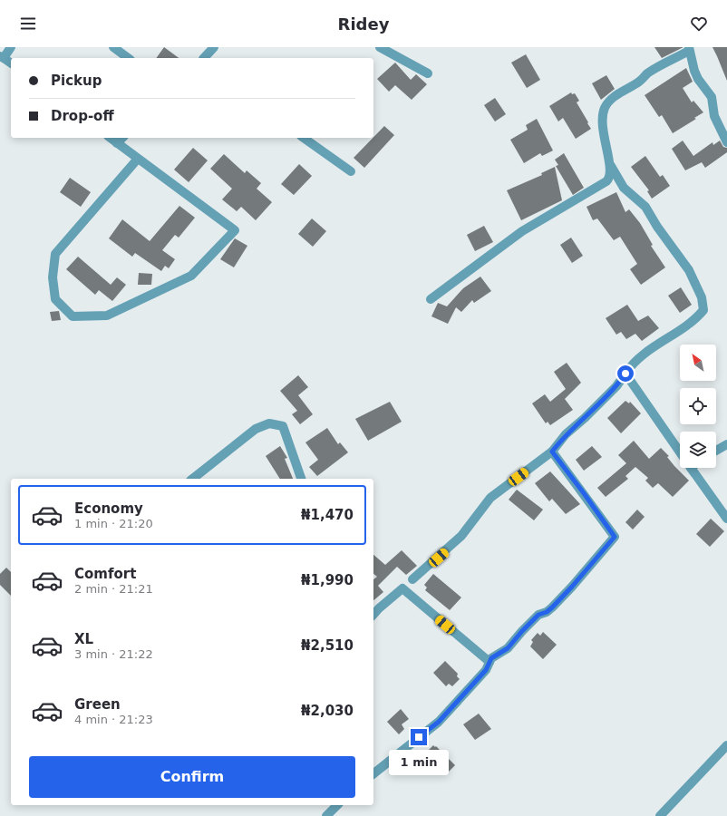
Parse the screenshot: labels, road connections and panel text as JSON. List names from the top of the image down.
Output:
{
  "north": "top left",
  "page": {
    "header": "Ridey",
    "banner": ["Pickup", "Drop-off"],
    "list": [
      {
        "name": "Economy",
        "note": "1 min · 21:20",
        "value": "₦1,470"
      },
      {
        "name": "Comfort",
        "note": "2 min · 21:21",
        "value": "₦1,990"
      },
      {
        "name": "XL",
        "note": "3 min · 21:22",
        "value": "₦2,510"
      },
      {
        "name": "Green",
        "note": "4 min · 21:23",
        "value": "₦2,030"
      }
    ],
    "buttons": "Confirm",
    "bubble": "1 min"
  }
}
